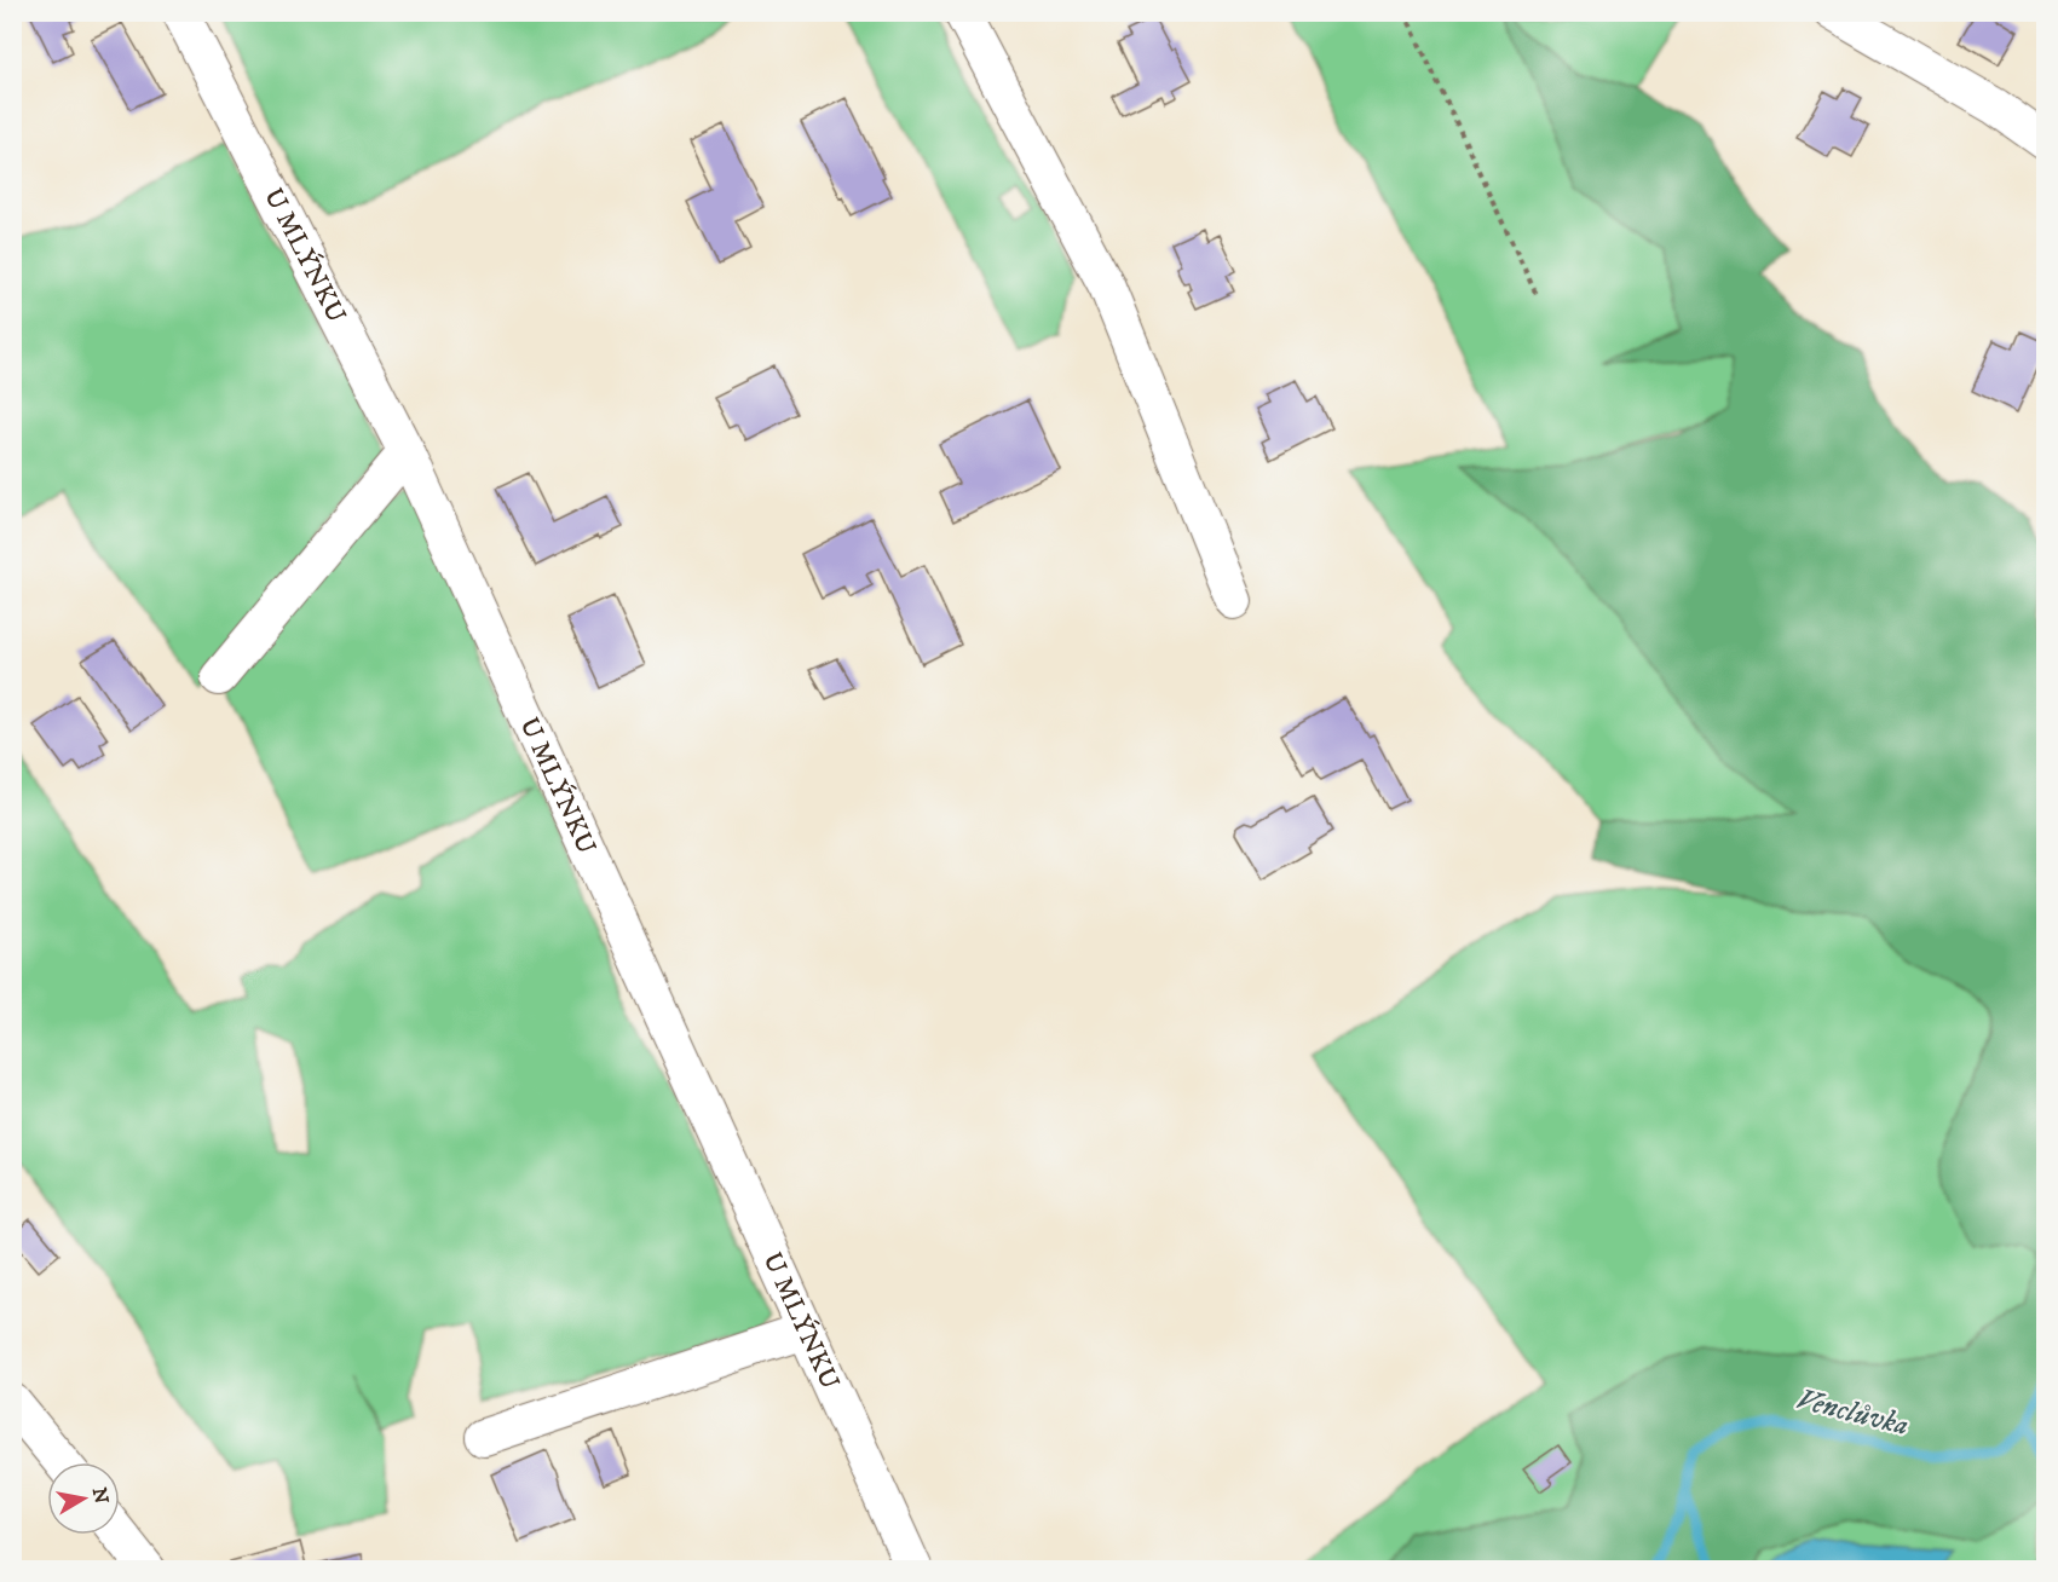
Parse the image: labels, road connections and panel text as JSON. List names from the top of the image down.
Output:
{
  "streets": {
    "street": ["U MLÝNKU"]
  },
  "water": ["Venclůvka"],
  "north": "right"
}
